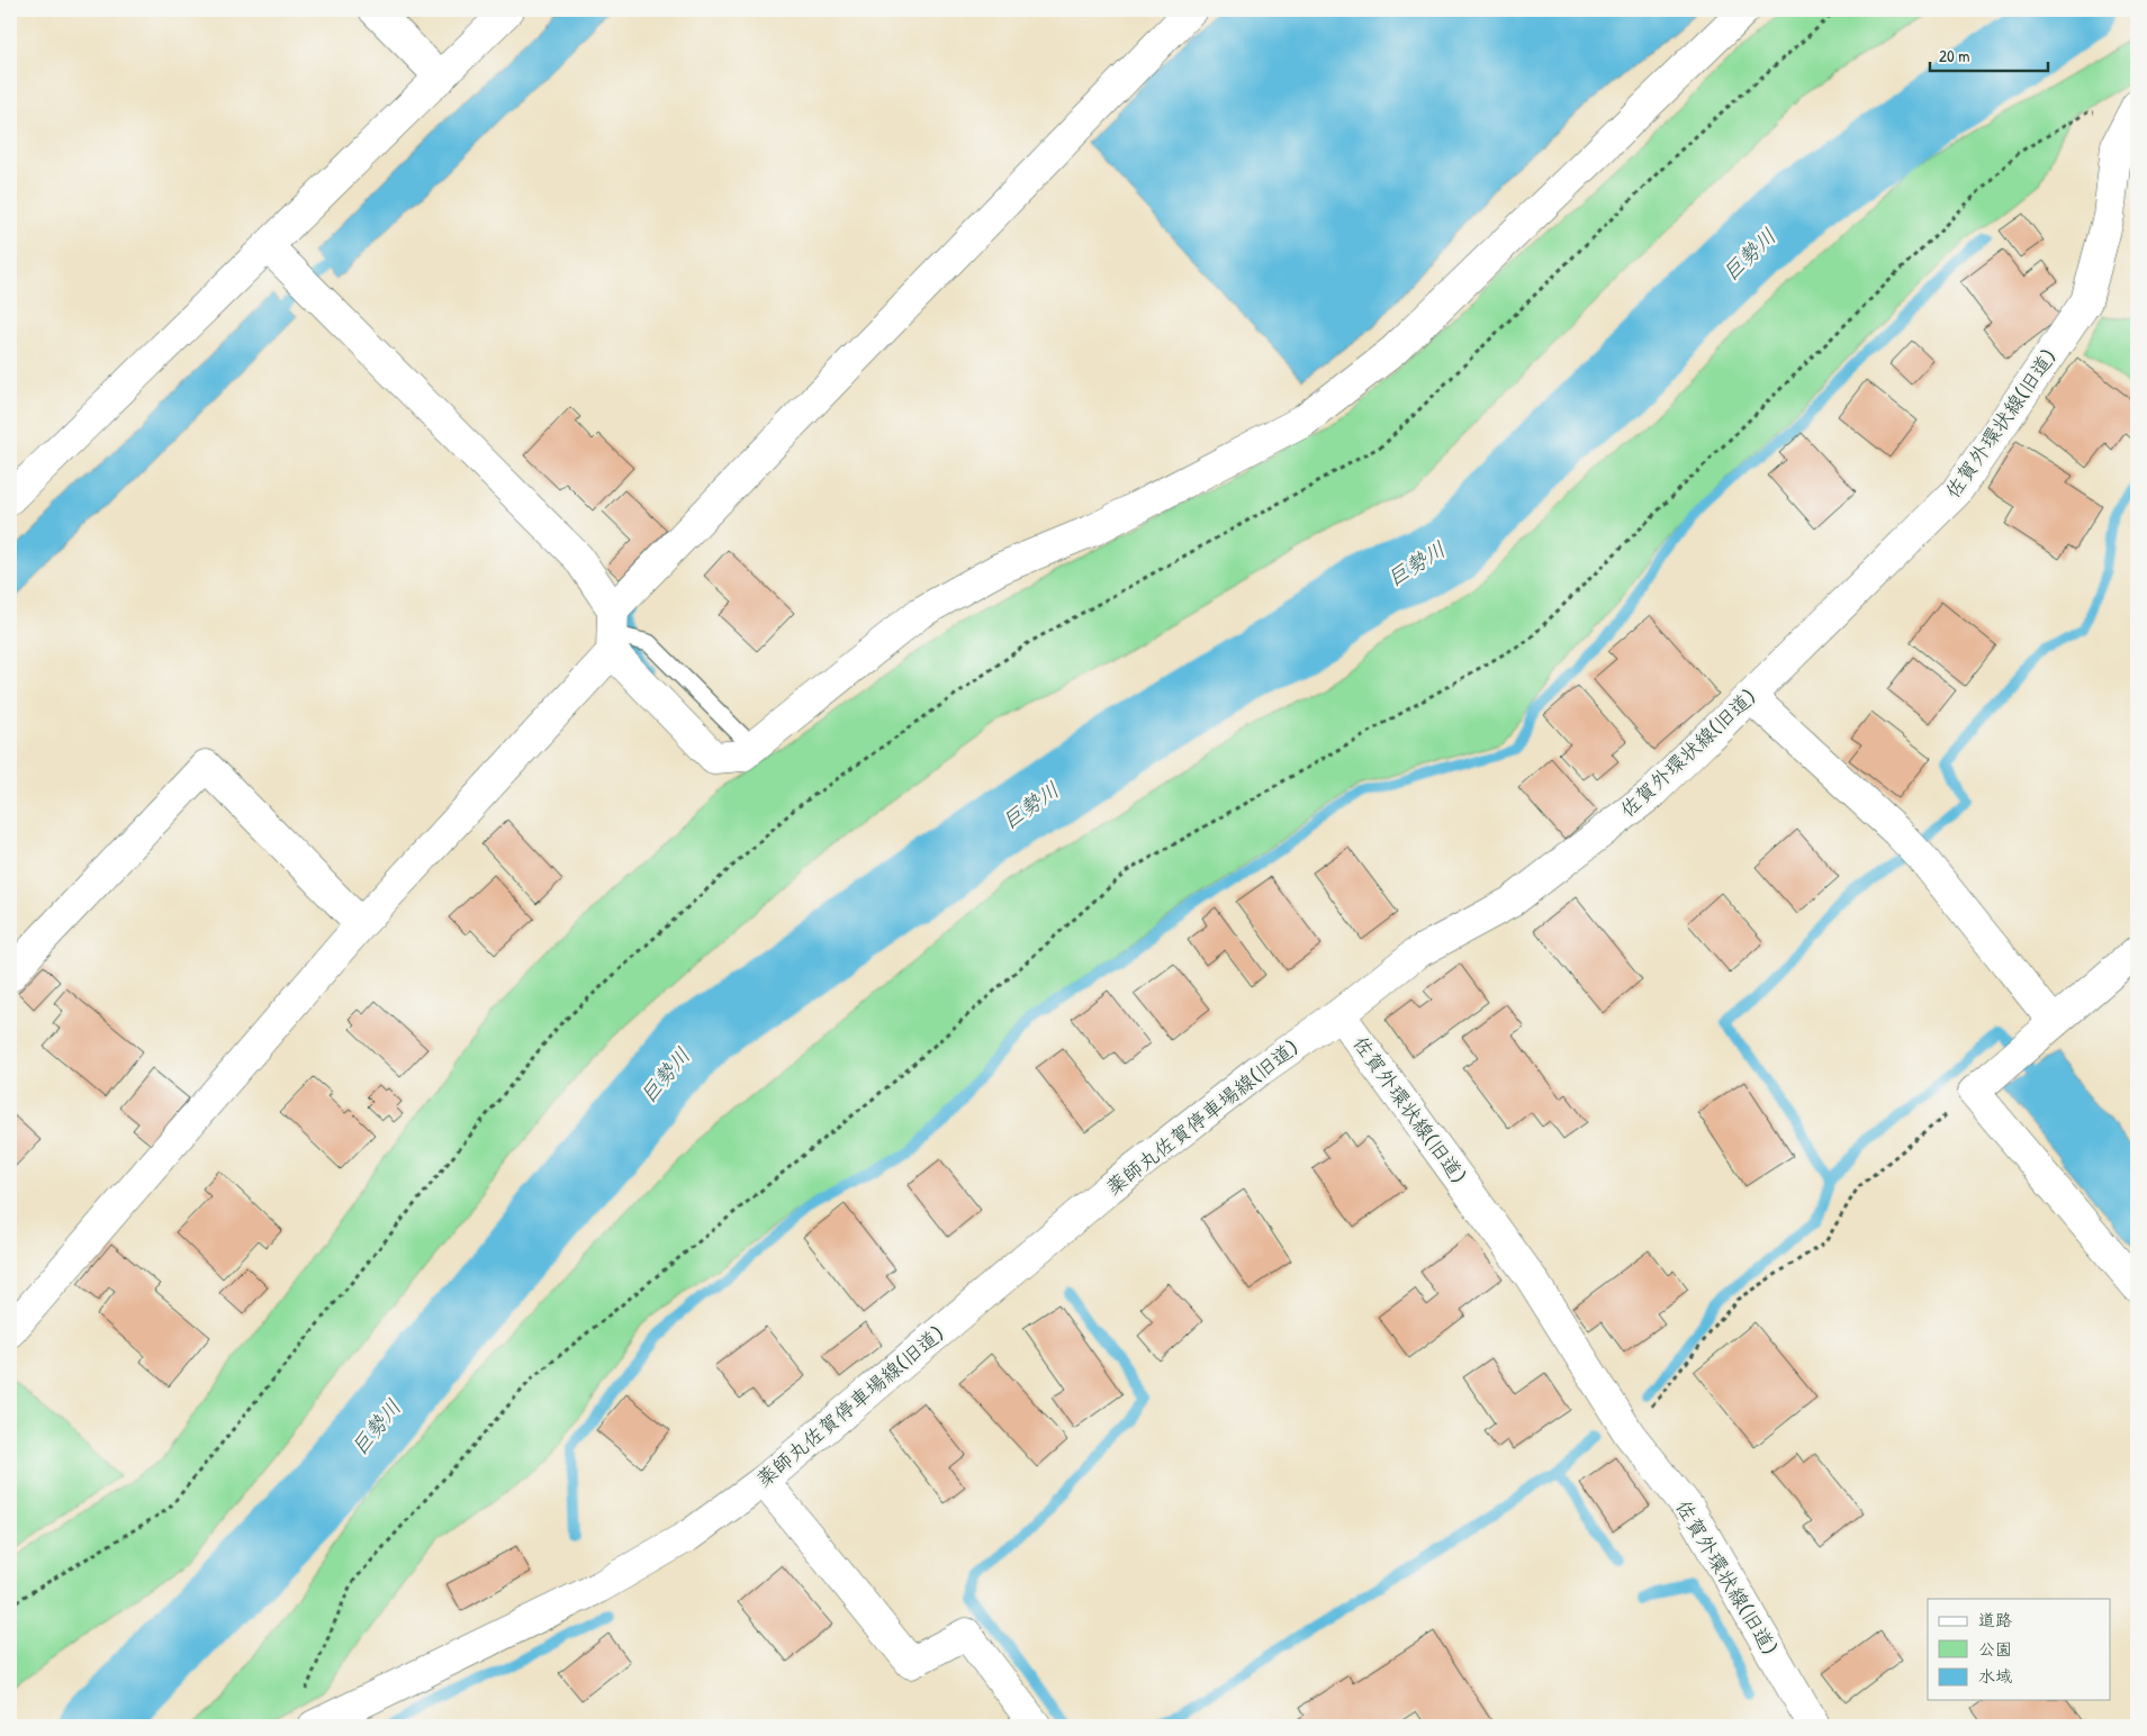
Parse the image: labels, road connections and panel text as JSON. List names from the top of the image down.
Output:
{
  "streets": {
    "street": ["佐賀外環状線(旧道)", "薬師丸佐賀停車場線(旧道)"]
  },
  "crossings": [
    ["佐賀外環状線(旧道)", "薬師丸佐賀停車場線(旧道)"]
  ],
  "water": ["巨勢川"],
  "legend": ["道路", "公園", "水域"],
  "scale_bar": "20 m"
}
